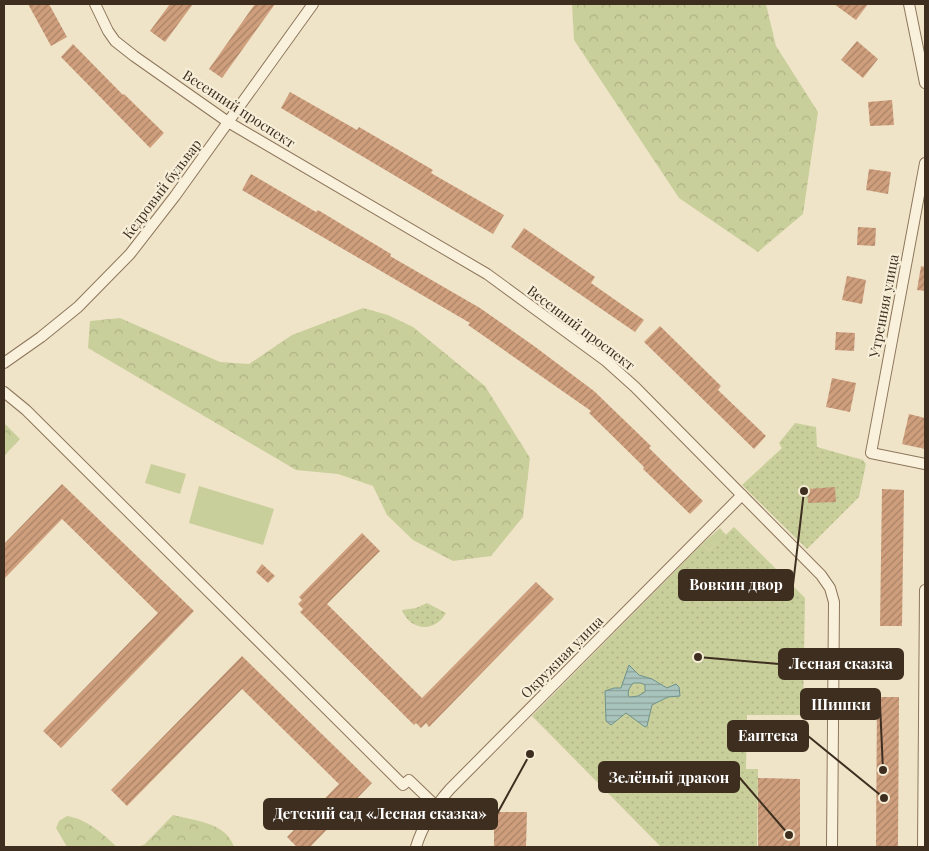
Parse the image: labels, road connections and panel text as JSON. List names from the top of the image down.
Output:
{
  "streets": {
    "street": [
      "Весенний проспект",
      "Кедровый бульвар",
      "Утренняя улица",
      "Окружная улица"
    ]
  },
  "crossings": [
    ["Весенний проспект", "Кедровый бульвар"],
    ["Весенний проспект", "Окружная улица"]
  ],
  "places": [
    "Вовкин двор",
    "Лесная сказка",
    "Детский сад «Лесная сказка»",
    "Шишки",
    "Еаптека",
    "Зелёный дракон"
  ]
}
